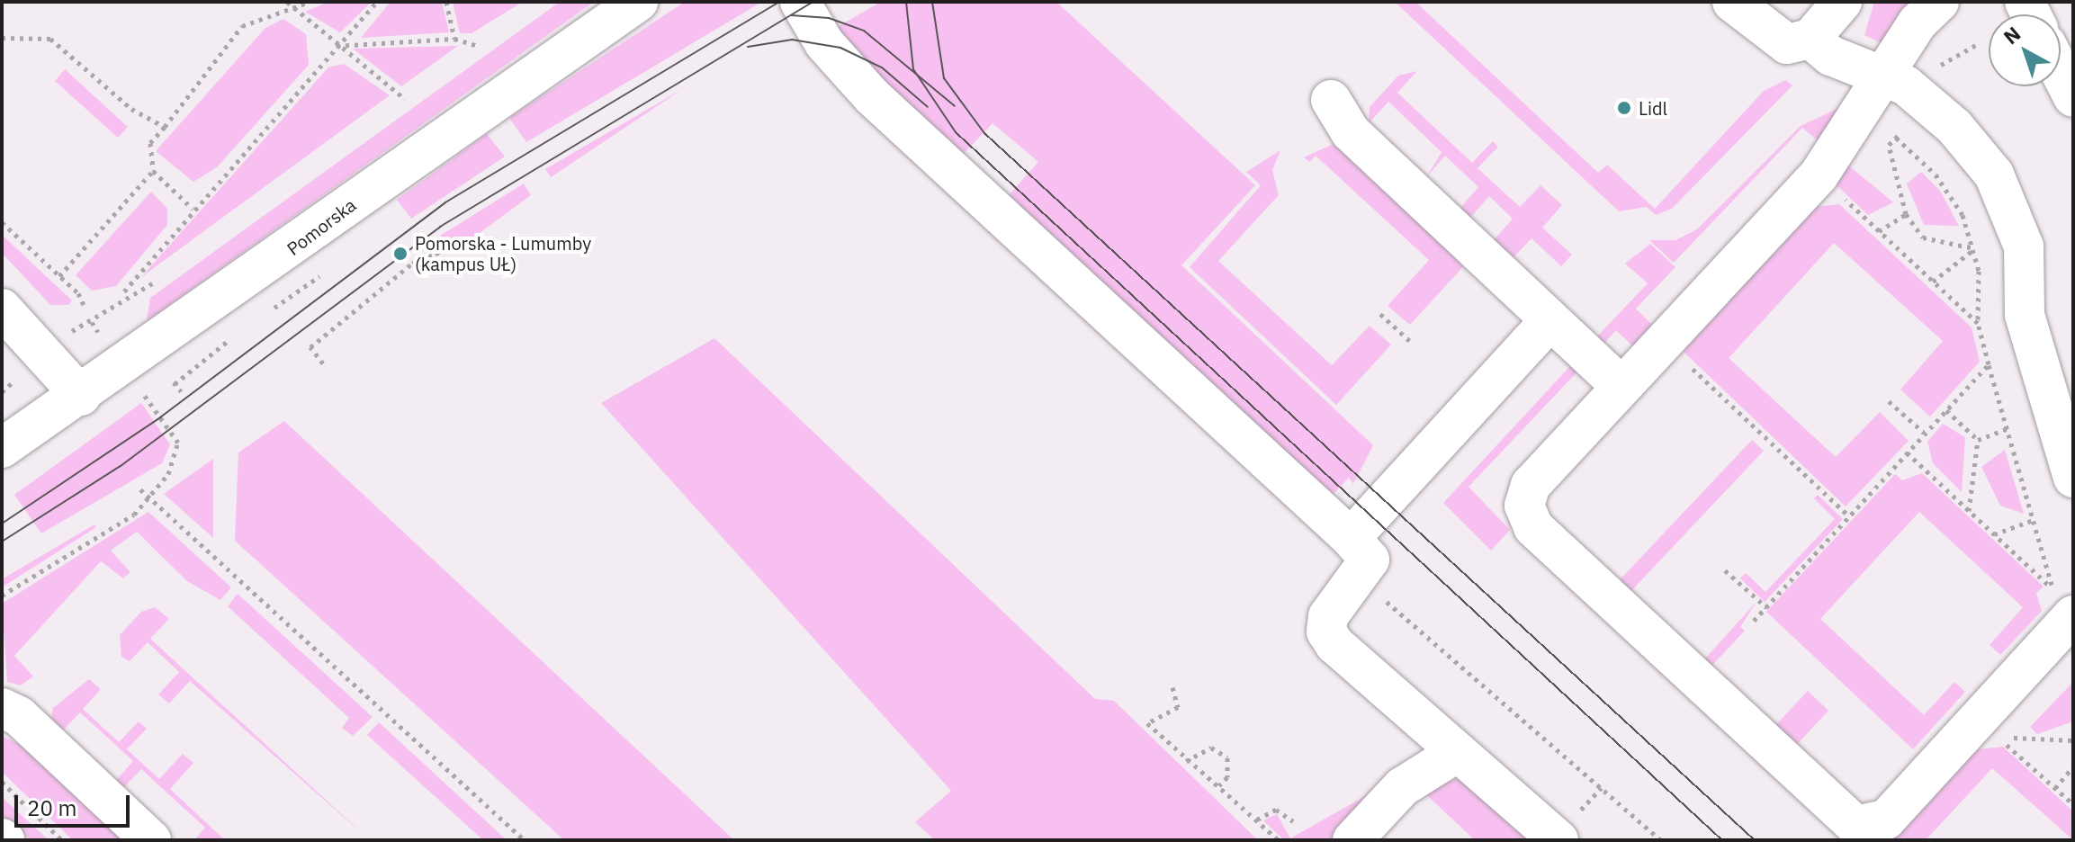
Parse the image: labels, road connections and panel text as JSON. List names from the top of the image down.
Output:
{
  "streets": {
    "street": ["Pomorska"]
  },
  "places": ["Lidl", "Pomorska - Lumumby (kampus UŁ)"],
  "scale_bar": "20 m",
  "north": "top left"
}
